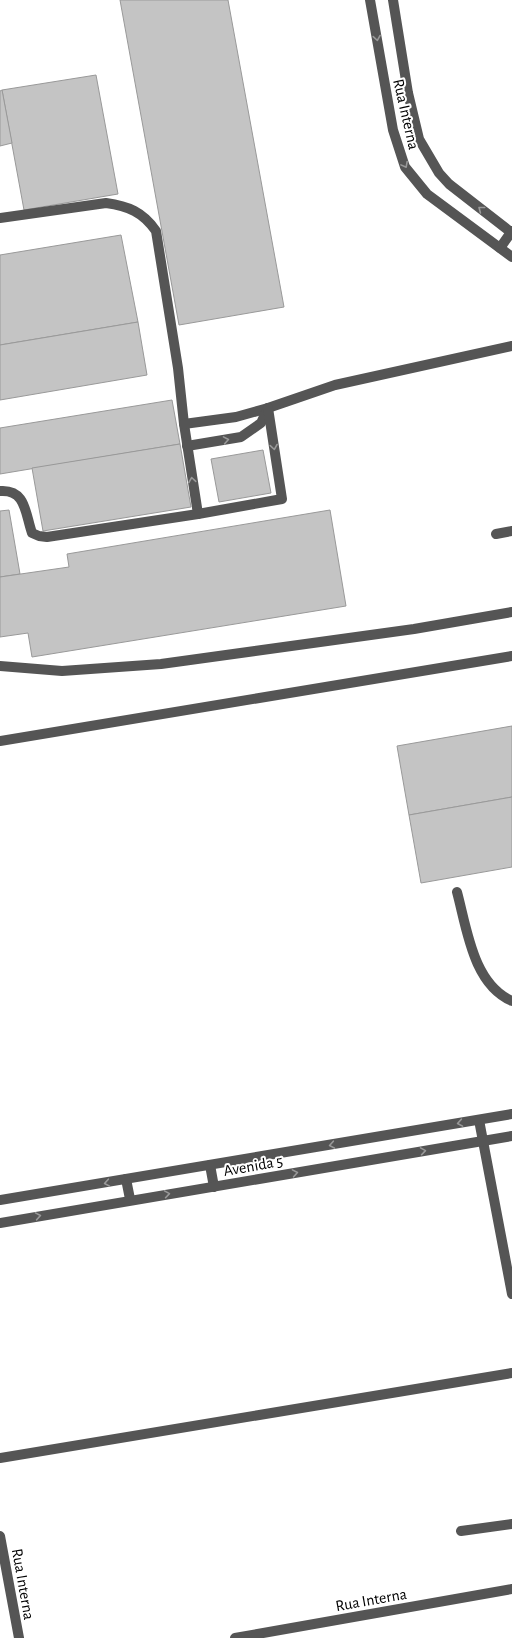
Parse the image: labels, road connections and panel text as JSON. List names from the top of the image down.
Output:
{
  "streets": {
    "lane": ["Rua Interna", "Avenida 5"]
  }
}
